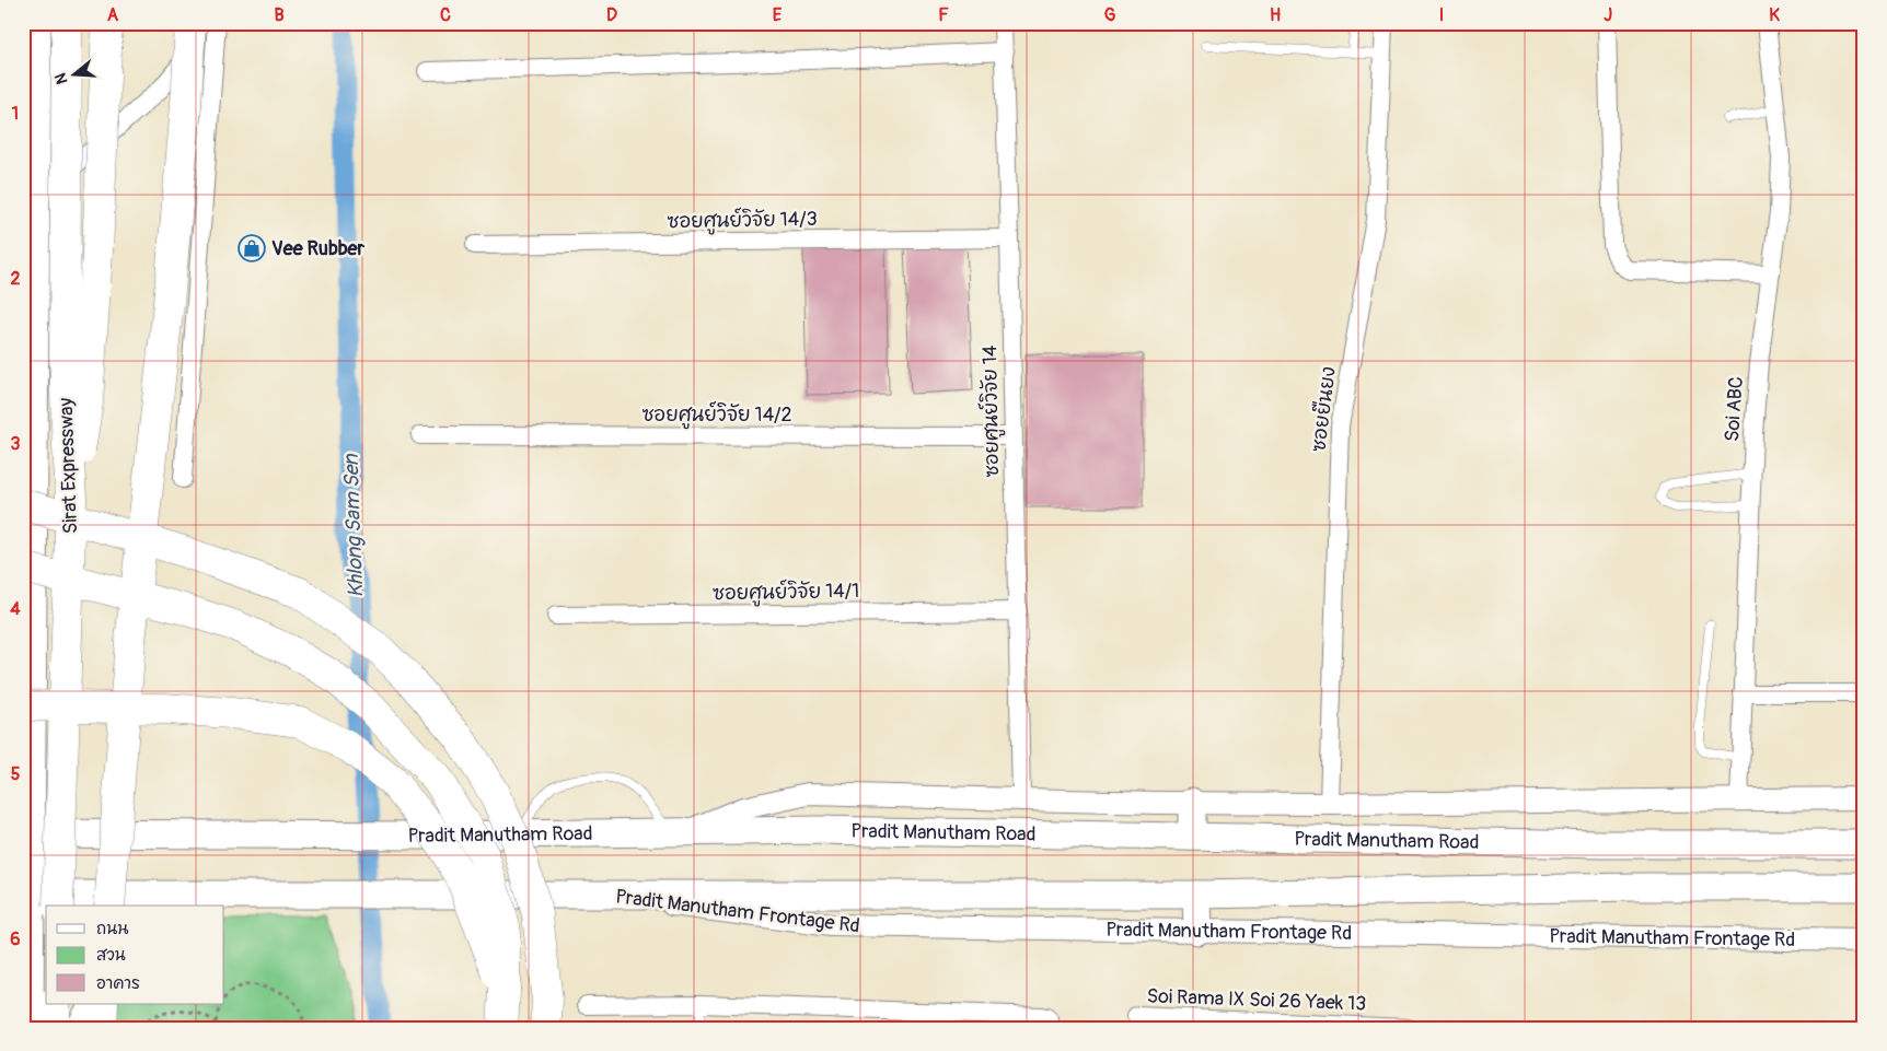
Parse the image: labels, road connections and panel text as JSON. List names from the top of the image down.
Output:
{
  "streets": {
    "highway": ["Sirat Expressway"],
    "main road": ["Pradit Manutham Road"],
    "street": [
      "ซอยศูนย์วิจัย 14/3",
      "ซอยยืนยง",
      "Soi ABC",
      "ซอยศูนย์วิจัย 14",
      "ซอยศูนย์วิจัย 14/2",
      "ซอยศูนย์วิจัย 14/1",
      "Pradit Manutham Frontage Rd",
      "Soi Rama IX Soi 26 Yaek 13"
    ]
  },
  "crossings": [
    ["ซอยศูนย์วิจัย 14/3", "ซอยศูนย์วิจัย 14"],
    ["ซอยศูนย์วิจัย 14", "ซอยศูนย์วิจัย 14/2"],
    ["ซอยศูนย์วิจัย 14", "ซอยศูนย์วิจัย 14/1"]
  ],
  "water": ["Khlong Sam Sen"],
  "places": {
    "shop": ["Vee Rubber"]
  },
  "legend": ["ถนน", "สวน", "อาคาร"],
  "north": "left",
  "grid": {
    "columns": [
      "A",
      "B",
      "C",
      "D",
      "E",
      "F",
      "G",
      "H",
      "I",
      "J",
      "K"
    ],
    "rows": [
      "1",
      "2",
      "3",
      "4",
      "5",
      "6"
    ]
  }
}
